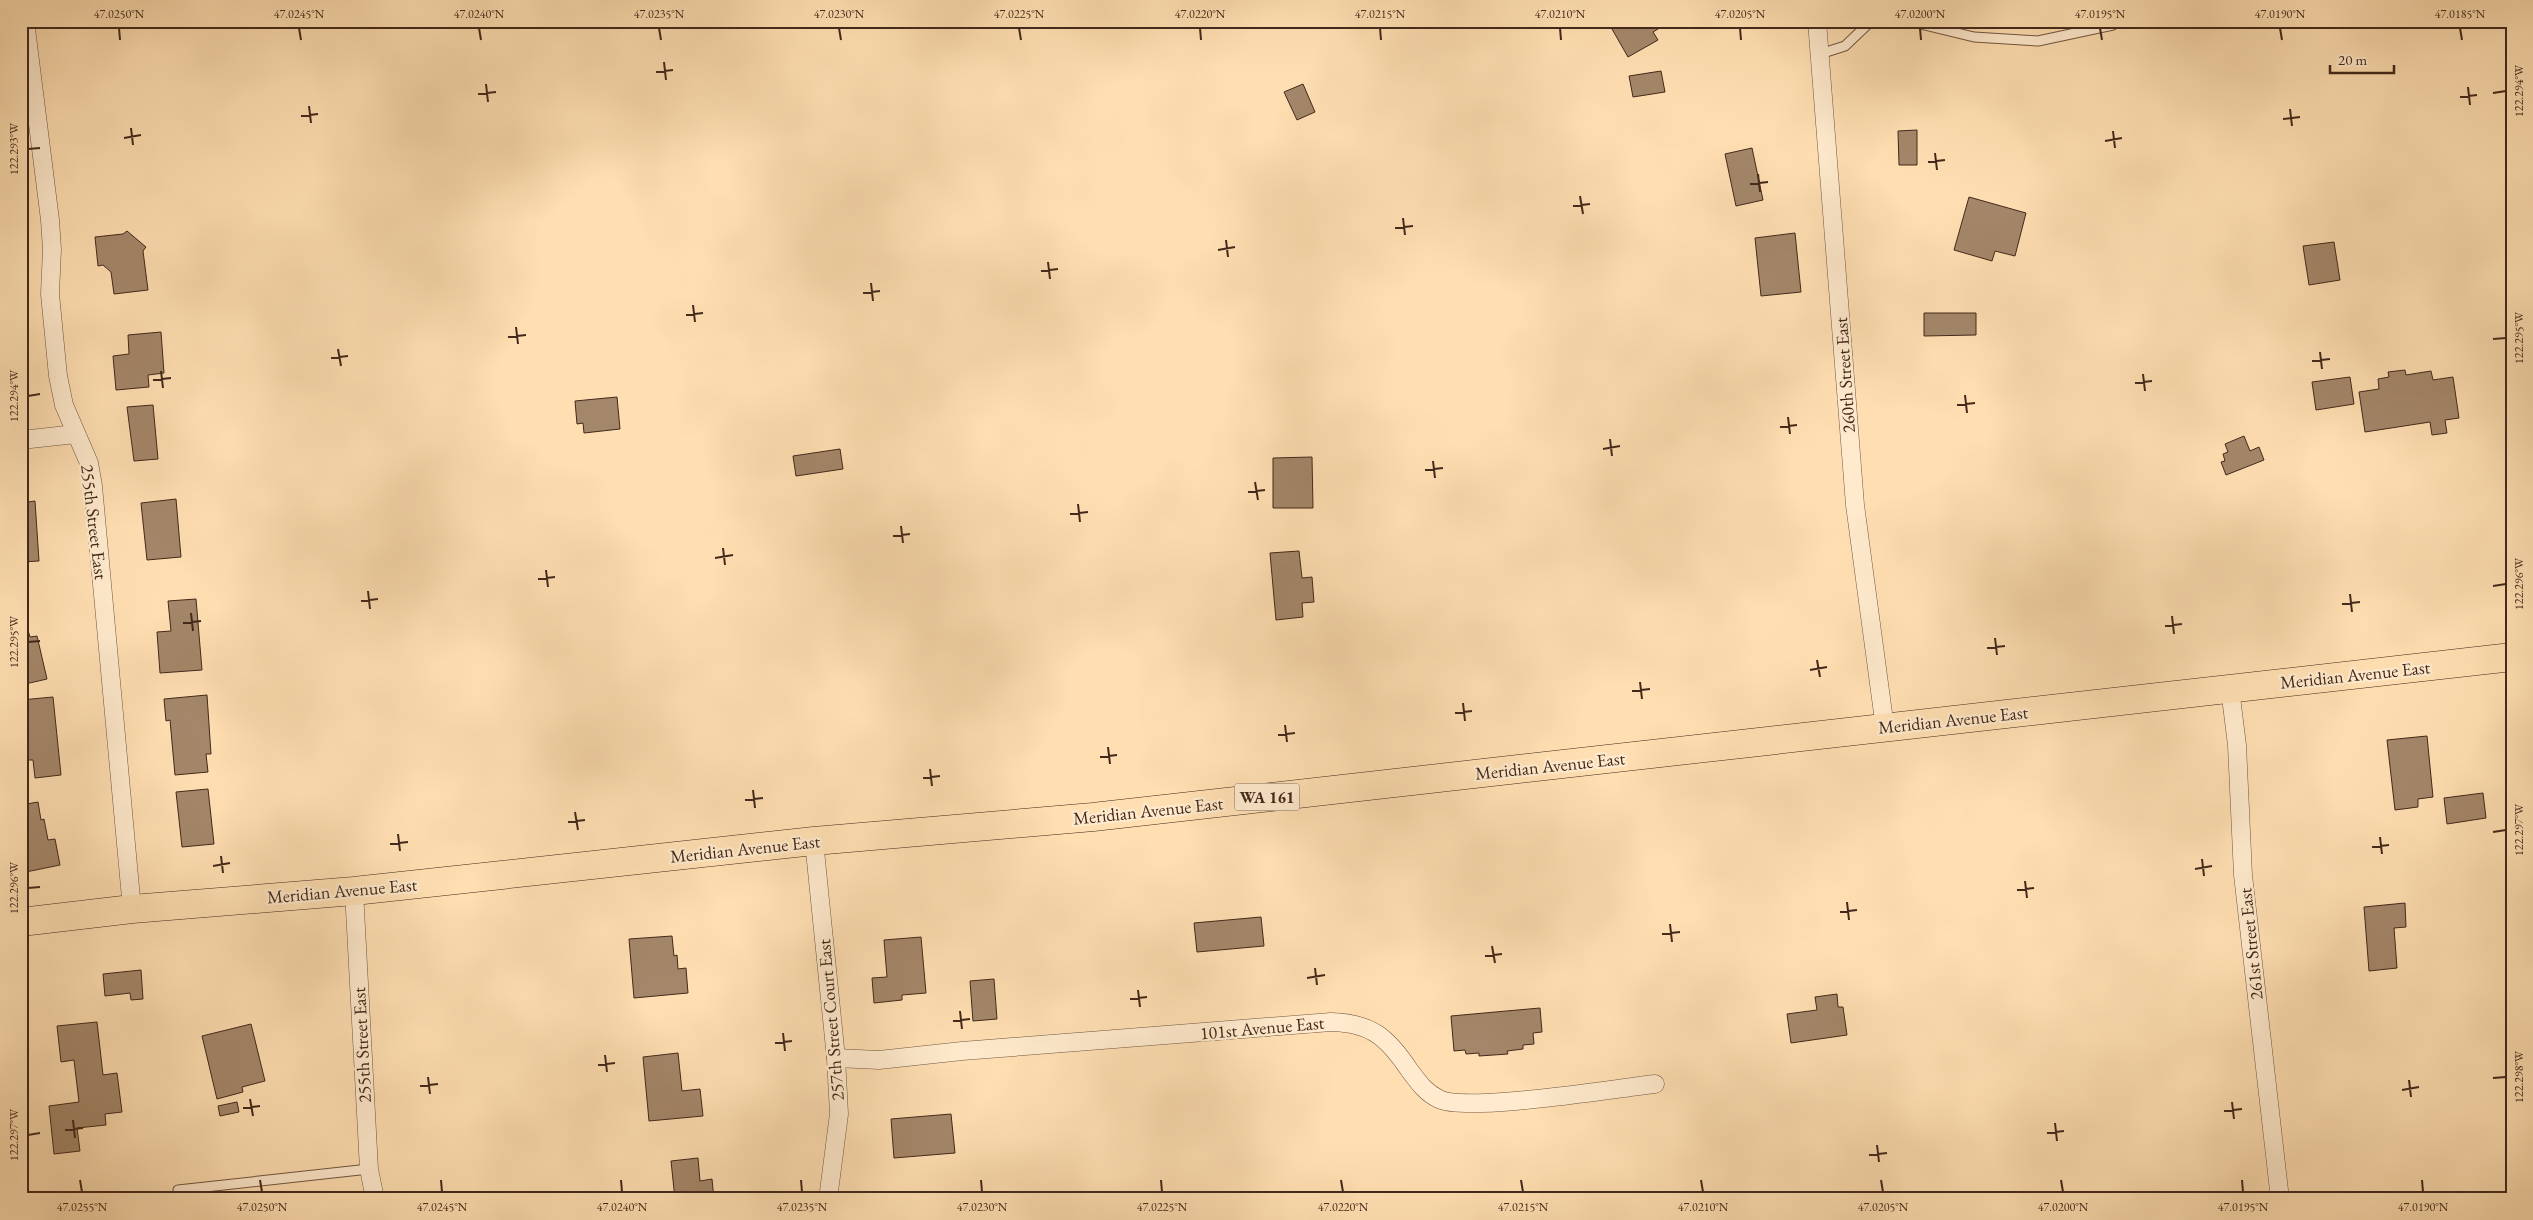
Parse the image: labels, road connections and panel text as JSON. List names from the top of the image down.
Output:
{
  "streets": {
    "main road": ["Meridian Avenue East", "WA 161"],
    "street": [
      "260th Street East",
      "255th Street East",
      "261st Street East",
      "257th Street Court East",
      "101st Avenue East"
    ]
  },
  "crossings": [
    ["260th Street East", "Meridian Avenue East"],
    ["255th Street East", "Meridian Avenue East"],
    ["Meridian Avenue East", "261st Street East"],
    ["Meridian Avenue East", "257th Street Court East"],
    ["257th Street Court East", "101st Avenue East"]
  ],
  "scale_bar": "20 m",
  "coordinates": [
    "47.0250°N",
    "47.0245°N",
    "47.0240°N",
    "47.0235°N",
    "47.0230°N",
    "47.0225°N",
    "47.0220°N",
    "47.0215°N",
    "47.0210°N",
    "47.0205°N",
    "47.0200°N",
    "47.0195°N",
    "47.0190°N",
    "47.0185°N",
    "122.294°W",
    "122.293°W",
    "122.295°W",
    "122.296°W",
    "122.297°W",
    "122.298°W",
    "47.0255°N"
  ]
}
